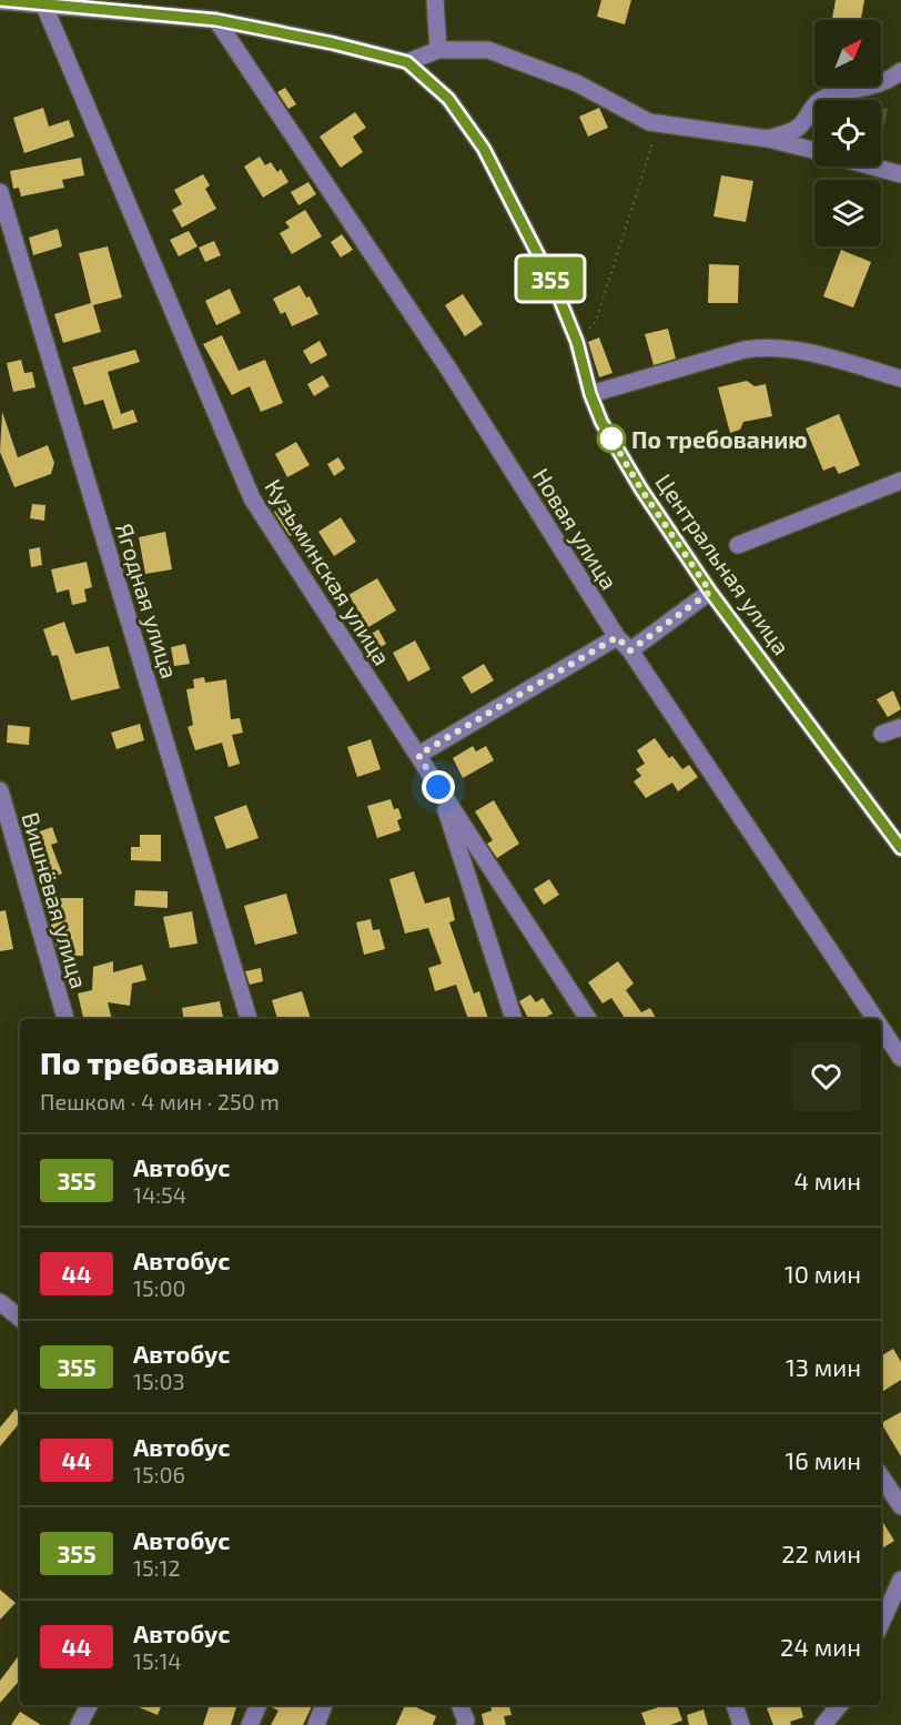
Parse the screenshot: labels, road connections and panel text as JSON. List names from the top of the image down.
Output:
{
  "streets": {
    "street": [
      "Новая улица",
      "Центральная улица",
      "Кузьминская улица",
      "Ягодная улица",
      "Вишнёвая улица"
    ]
  },
  "crossings": [
    ["Новая улица", "Центральная улица"],
    ["Центральная улица", "Кузьминская улица"]
  ],
  "places": ["По требованию"],
  "lines": ["bus line 355"],
  "north": "top right",
  "page": {
    "on_map": "355",
    "heading": ["По требованию", "Пешком · 4 мин · 250 m"],
    "list": [
      {
        "mark": "355",
        "name": "Автобус",
        "note": "14:54",
        "value": "4 мин"
      },
      {
        "mark": "44",
        "name": "Автобус",
        "note": "15:00",
        "value": "10 мин"
      },
      {
        "mark": "355",
        "name": "Автобус",
        "note": "15:03",
        "value": "13 мин"
      },
      {
        "mark": "44",
        "name": "Автобус",
        "note": "15:06",
        "value": "16 мин"
      },
      {
        "mark": "355",
        "name": "Автобус",
        "note": "15:12",
        "value": "22 мин"
      },
      {
        "mark": "44",
        "name": "Автобус",
        "note": "15:14",
        "value": "24 мин"
      }
    ]
  }
}
